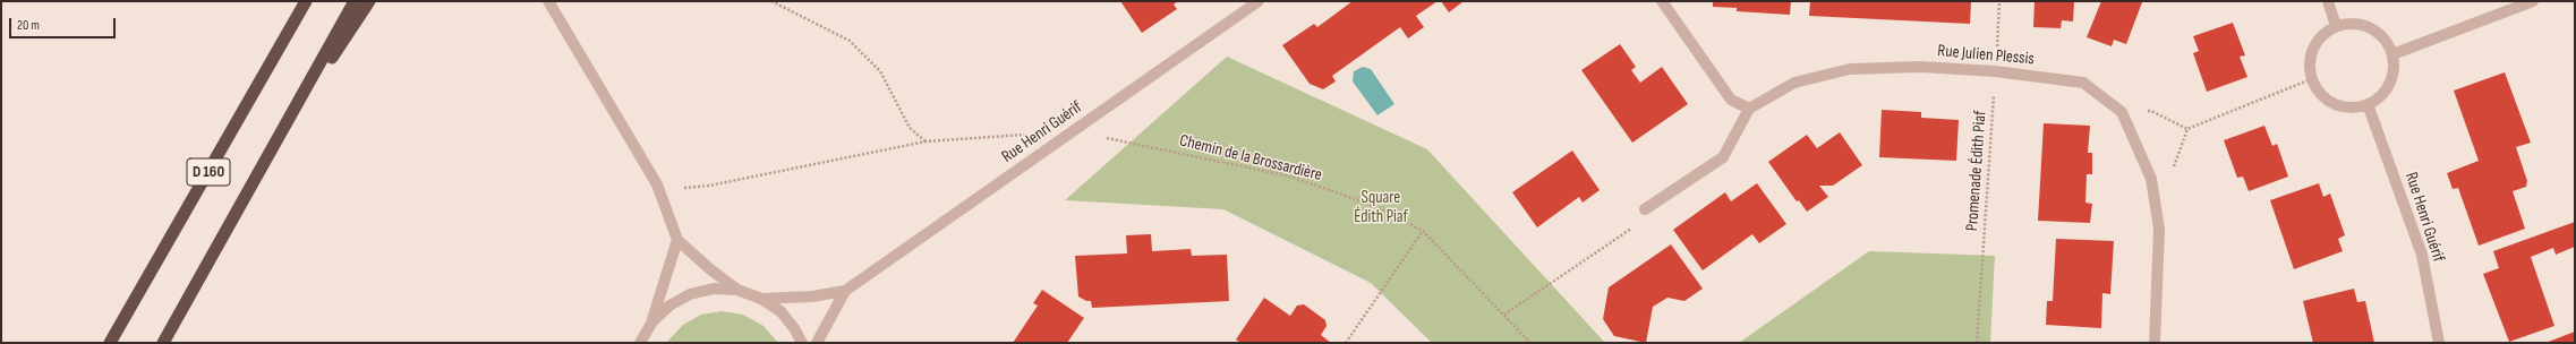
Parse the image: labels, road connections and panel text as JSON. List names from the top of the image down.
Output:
{
  "streets": {
    "highway": ["D 160"],
    "street": ["Rue Julien Plessis", "Rue Henri Guérif"],
    "path": ["Chemin de la Brossardière", "Promenade Édith Piaf"]
  },
  "crossings": [
    ["Rue Julien Plessis", "Promenade Édith Piaf"],
    ["Rue Henri Guérif", "Chemin de la Brossardière"]
  ],
  "parks": ["Square Édith Piaf"],
  "scale_bar": "20 m"
}
